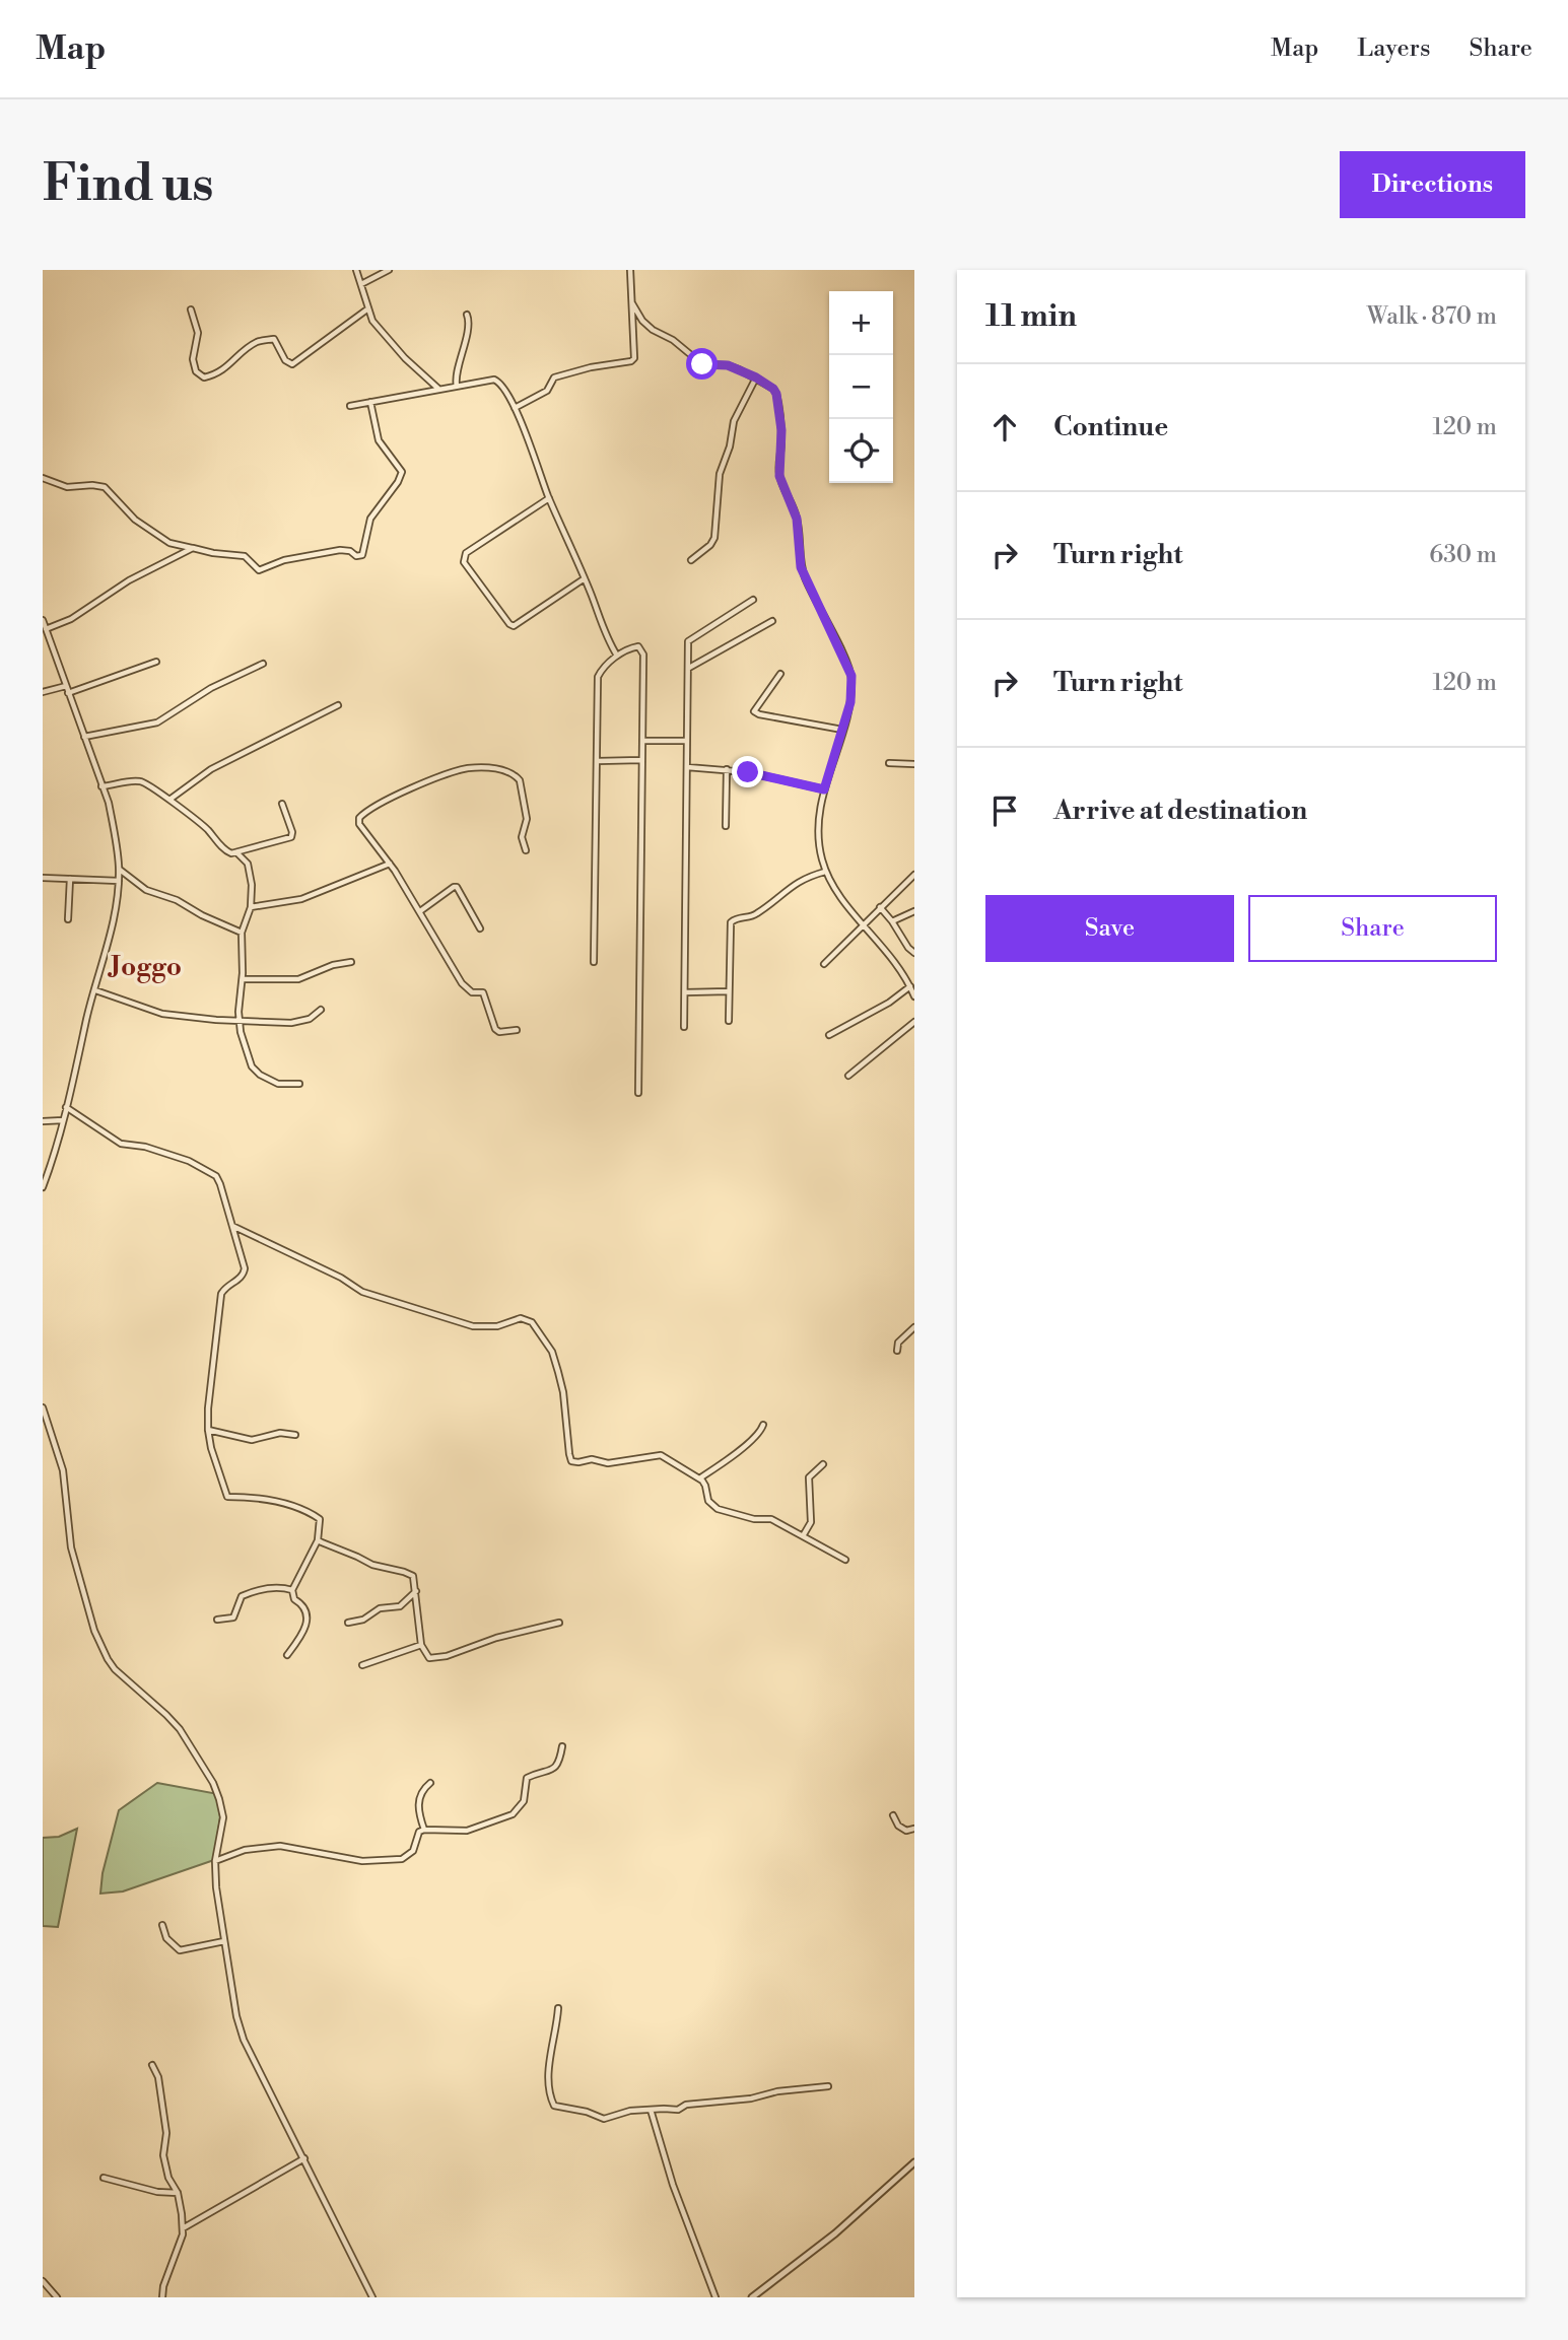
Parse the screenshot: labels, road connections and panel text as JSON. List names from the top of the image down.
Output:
{
  "districts": ["Joggo"],
  "page": {
    "header": "Map",
    "nav": ["Map", "Layers", "Share"],
    "buttons": [
      "Directions",
      ["Save", "Share"]
    ],
    "title": "Find us",
    "heading": ["11 min", "Walk · 870 m"],
    "map_buttons": ["+", "−"],
    "list": [
      ["Continue", "120 m"],
      ["Turn right", "630 m"],
      ["Turn right", "120 m"],
      "Arrive at destination"
    ]
  }
}
